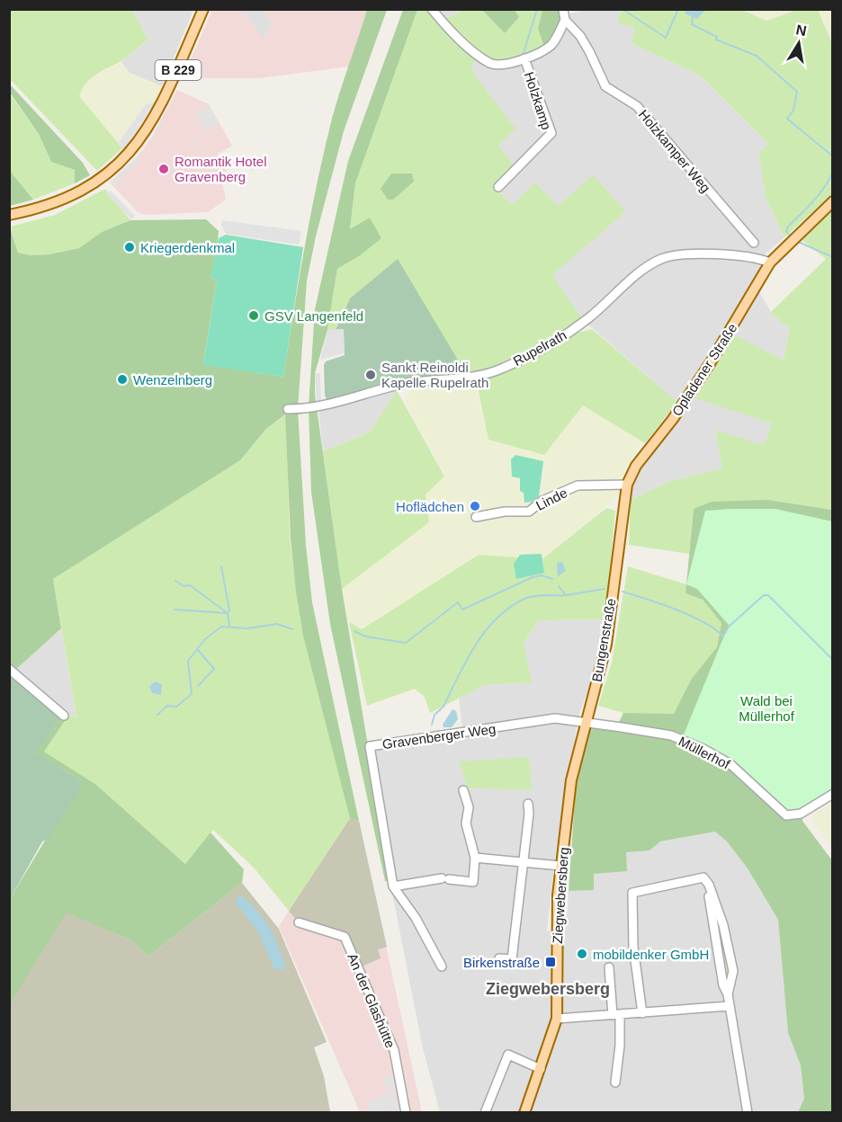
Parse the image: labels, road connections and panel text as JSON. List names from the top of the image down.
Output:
{
  "streets": {
    "main road": [
      "B 229",
      "Opladener Straße",
      "Bungenstraße",
      "Ziegwebersberg"
    ],
    "street": [
      "Holzkamp",
      "Holzkamper Weg",
      "Rupelrath",
      "Linde",
      "Gravenberger Weg",
      "Müllerhof",
      "An der Glashütte"
    ]
  },
  "crossings": [
    ["Holzkamp", "Holzkamper Weg"],
    ["Rupelrath", "Opladener Straße"],
    ["Opladener Straße", "Linde"],
    ["Opladener Straße", "Bungenstraße"],
    ["Bungenstraße", "Gravenberger Weg"],
    ["Bungenstraße", "Müllerhof"],
    ["Bungenstraße", "Ziegwebersberg"],
    ["Gravenberger Weg", "Müllerhof"],
    ["Gravenberger Weg", "Ziegwebersberg"],
    ["Müllerhof", "Ziegwebersberg"]
  ],
  "districts": ["Ziegwebersberg"],
  "parks": ["Wald bei Müllerhof"],
  "places": {
    "other": [
      "Romantik Hotel Gravenberg",
      "Kriegerdenkmal",
      "GSV Langenfeld",
      "Sankt Reinoldi Kapelle Rupelrath",
      "Wenzelnberg",
      "Hoflädchen",
      "mobildenker GmbH"
    ],
    "transit": ["Birkenstraße"]
  },
  "north": "top"
}
